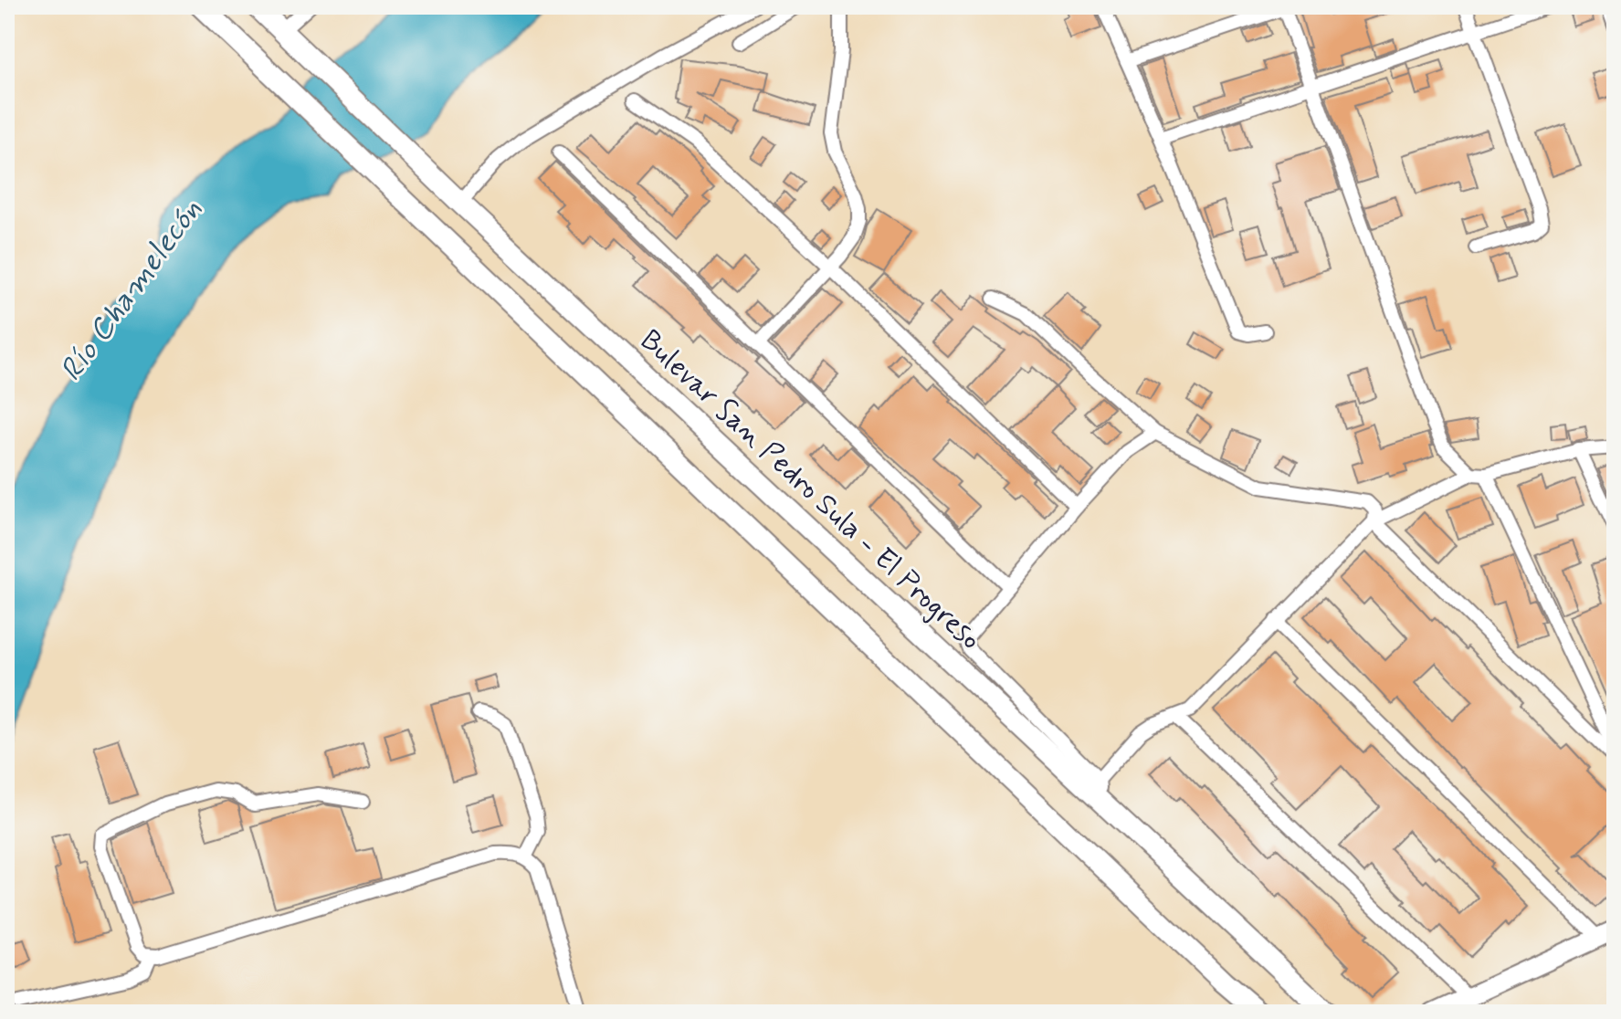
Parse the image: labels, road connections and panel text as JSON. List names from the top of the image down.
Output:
{
  "streets": {
    "main road": ["Bulevar San Pedro Sula - El Progreso"]
  },
  "water": ["Río Chamelecón"]
}
